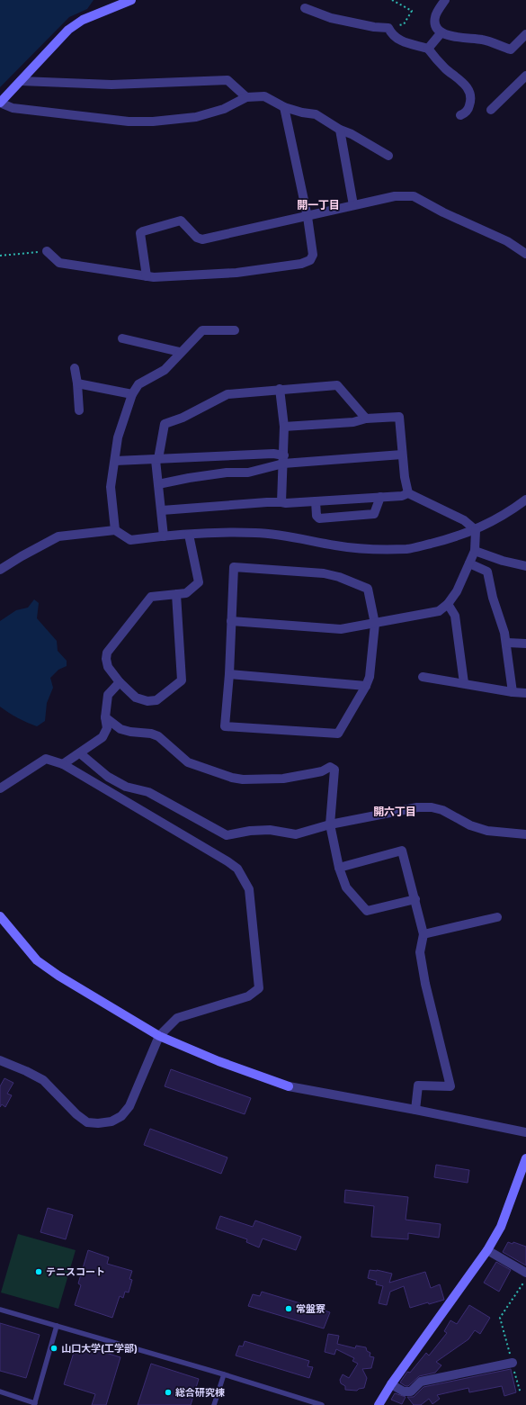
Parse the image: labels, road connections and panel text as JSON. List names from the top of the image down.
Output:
{
  "districts": ["開一丁目", "開六丁目"],
  "places": [
    "テニスコート",
    "常盤寮",
    "山口大学(工学部)",
    "総合研究棟"
  ]
}
